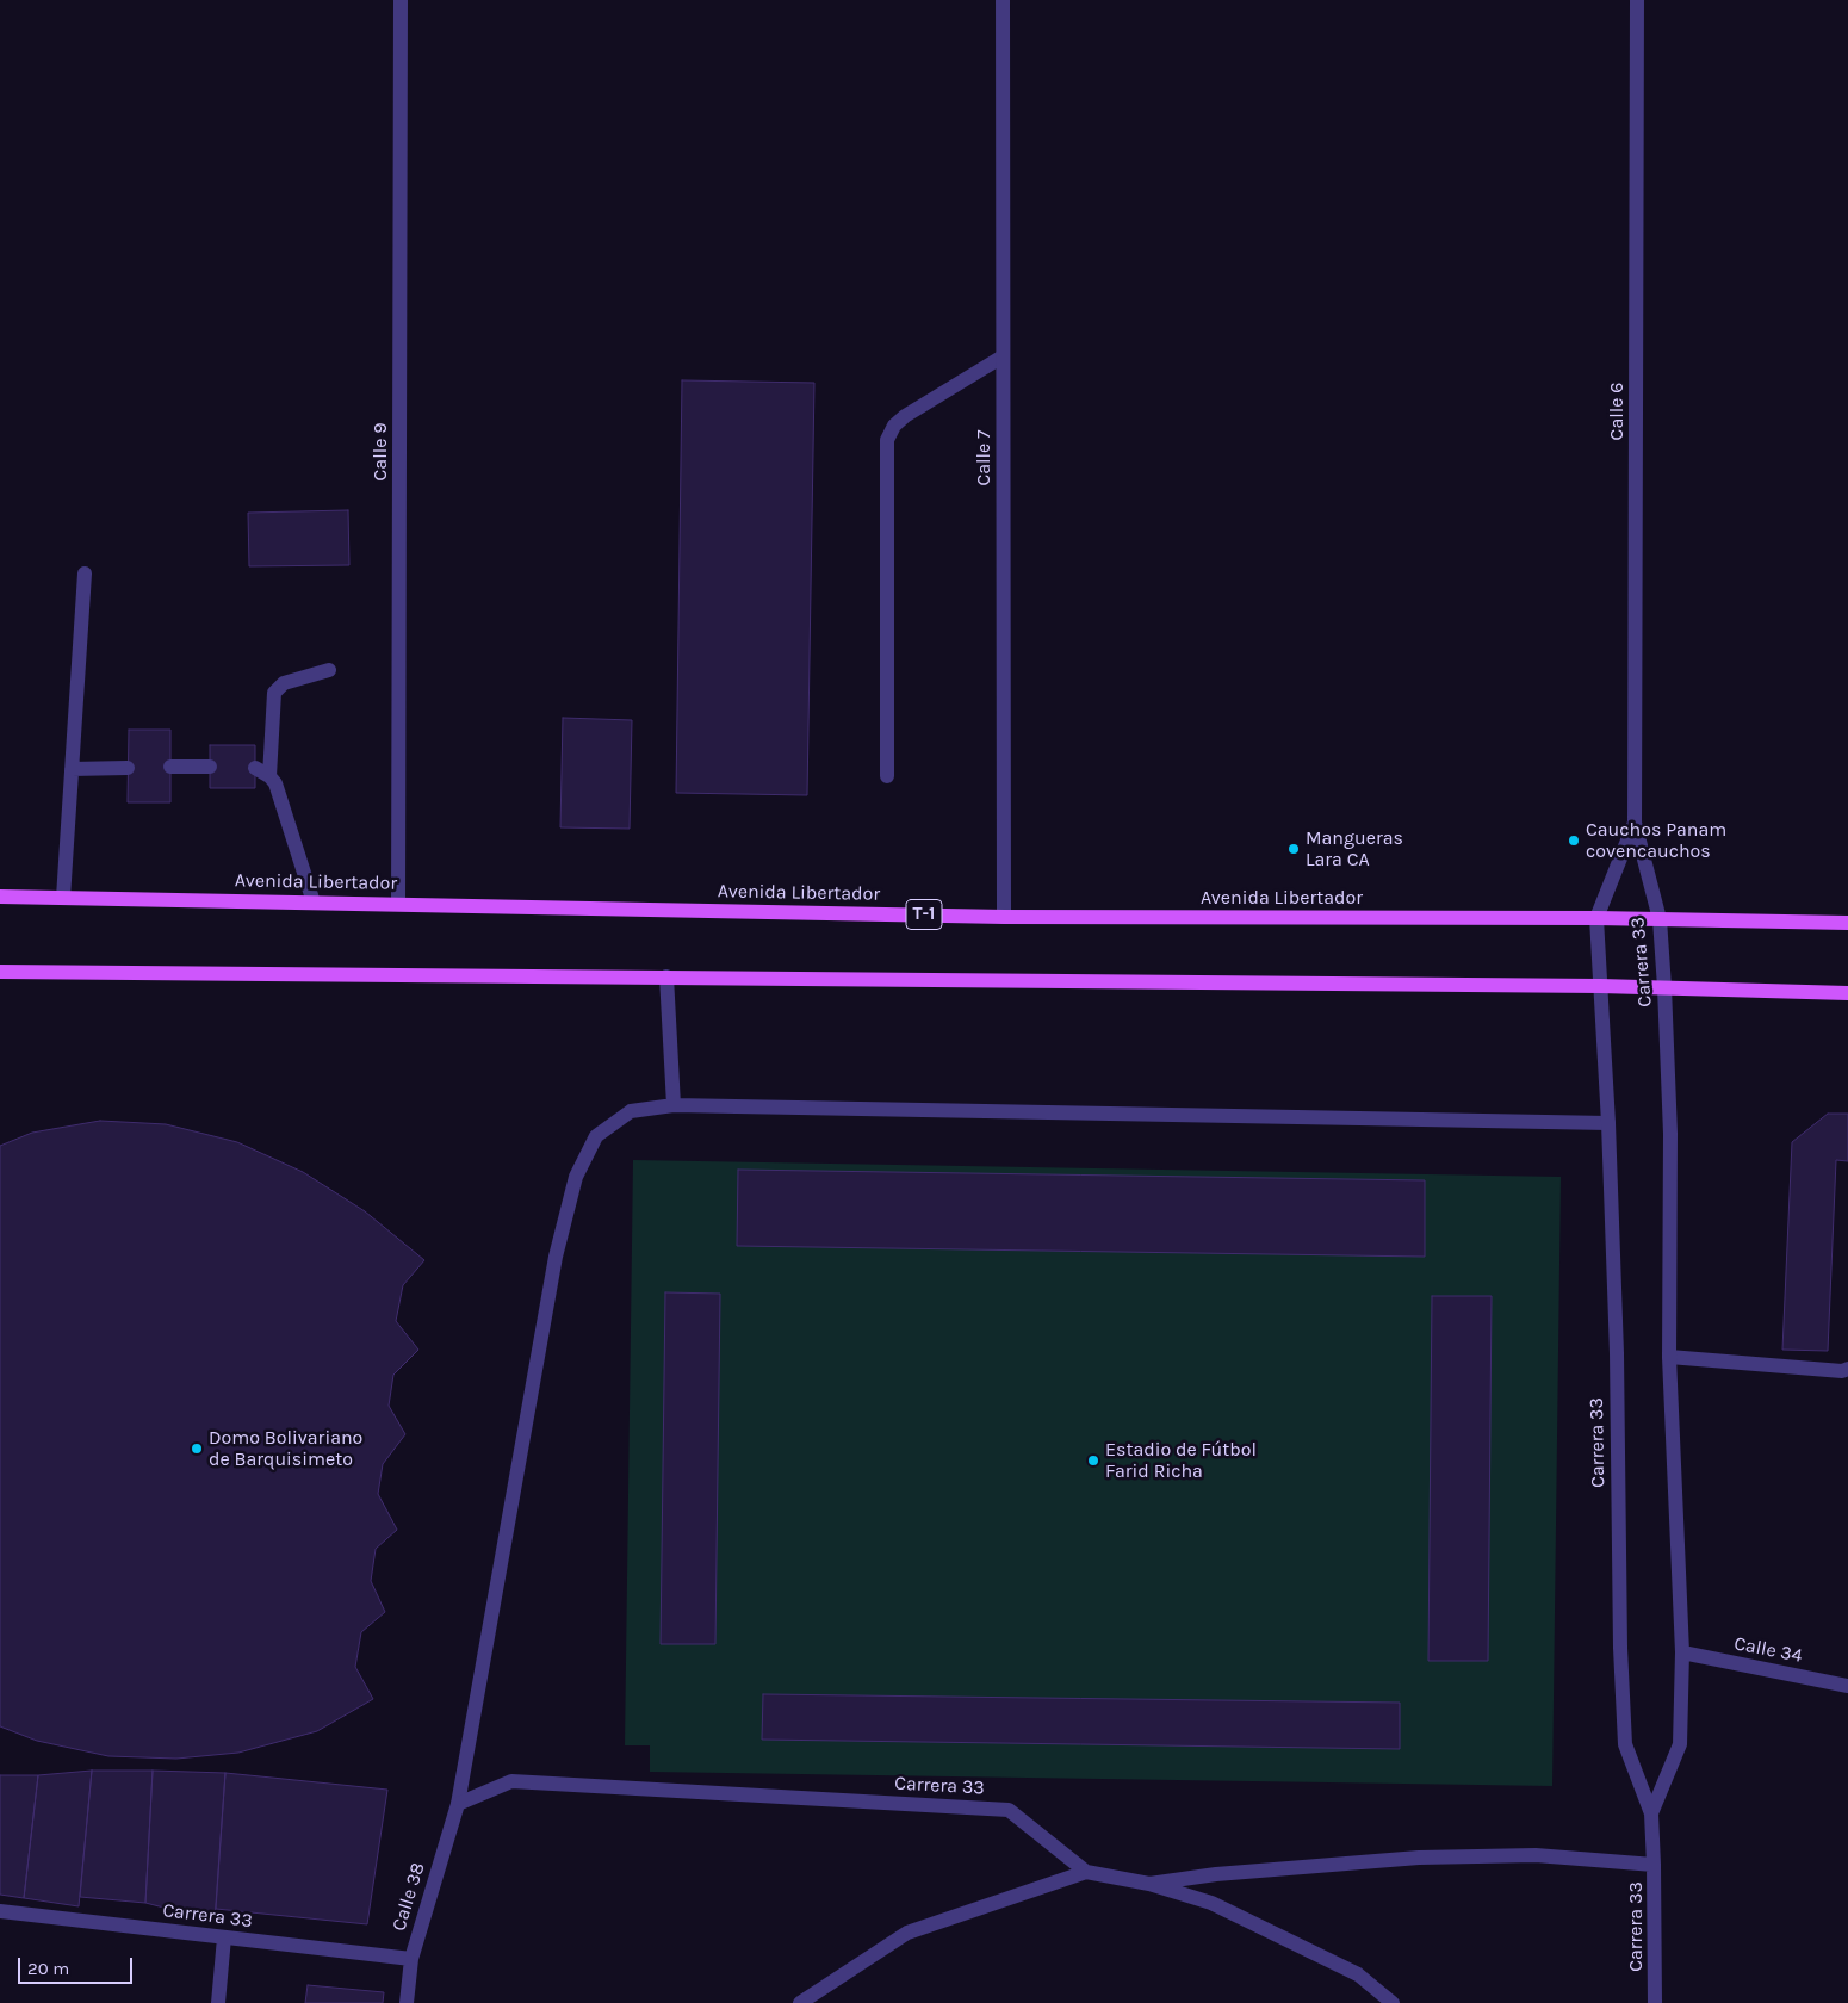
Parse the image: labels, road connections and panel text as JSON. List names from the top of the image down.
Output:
{
  "streets": {
    "main road": ["Avenida Libertador", "T-1"],
    "street": [
      "Calle 6",
      "Calle 9",
      "Calle 7",
      "Carrera 33",
      "Calle 34",
      "Calle 38"
    ]
  },
  "crossings": [
    ["Calle 6", "Carrera 33"],
    ["Calle 9", "Avenida Libertador"],
    ["Calle 7", "Avenida Libertador"],
    ["Avenida Libertador", "Carrera 33"],
    ["Carrera 33", "Calle 34"],
    ["Carrera 33", "Calle 38"]
  ],
  "places": [
    "Cauchos Panam covencauchos",
    "Mangueras Lara CA",
    "Domo Bolivariano de Barquisimeto",
    "Estadio de Fútbol Farid Richa"
  ],
  "scale_bar": "20 m"
}
